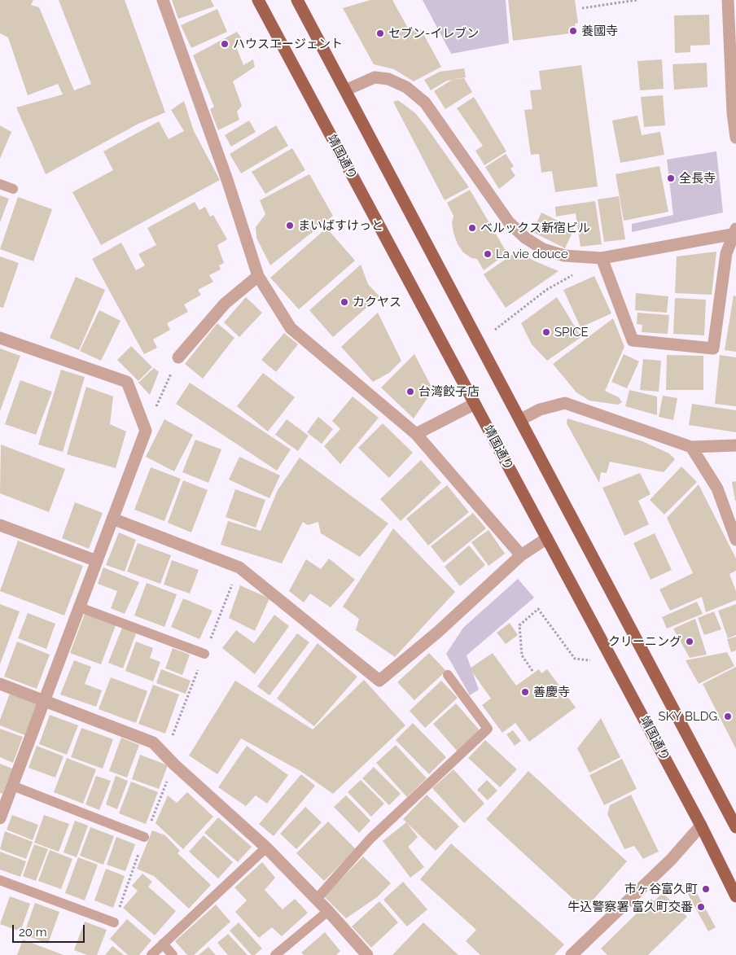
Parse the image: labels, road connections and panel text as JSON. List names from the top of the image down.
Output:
{
  "streets": {
    "main road": ["靖国通り"]
  },
  "places": [
    "養國寺",
    "セブン-イレブン",
    "ハウスエージェント",
    "全長寺",
    "まいばすけっと",
    "ベルックス新宿ビル",
    "La vie douce",
    "カクヤス",
    "SPICE",
    "台湾餃子店",
    "クリーニング",
    "善慶寺",
    "SKY BLDG.",
    "市ヶ谷富久町",
    "牛込警察署 富久町交番"
  ],
  "scale_bar": "20 m"
}
